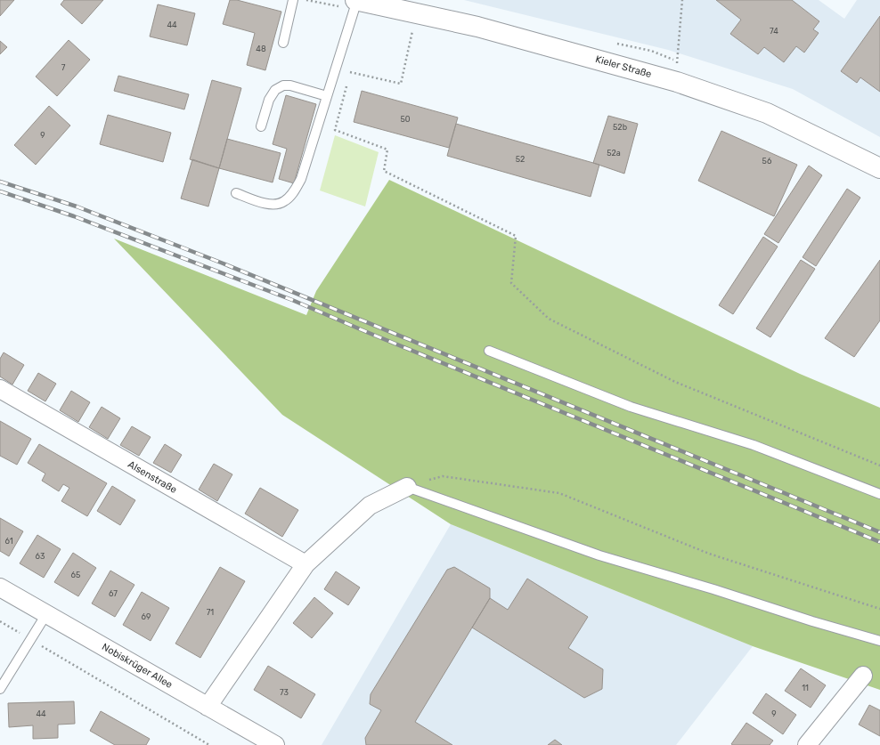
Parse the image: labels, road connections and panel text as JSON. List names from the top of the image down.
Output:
{
  "streets": {
    "main road": ["Kieler Straße"],
    "street": ["Alsenstraße", "Nobiskrüger Allee"]
  },
  "house_numbers": [
    "44",
    "74",
    "48",
    "7",
    "50",
    "52b",
    "9",
    "52a",
    "52",
    "56",
    "61",
    "63",
    "65",
    "67",
    "71",
    "69",
    "11",
    "73",
    "44",
    "9"
  ]
}
